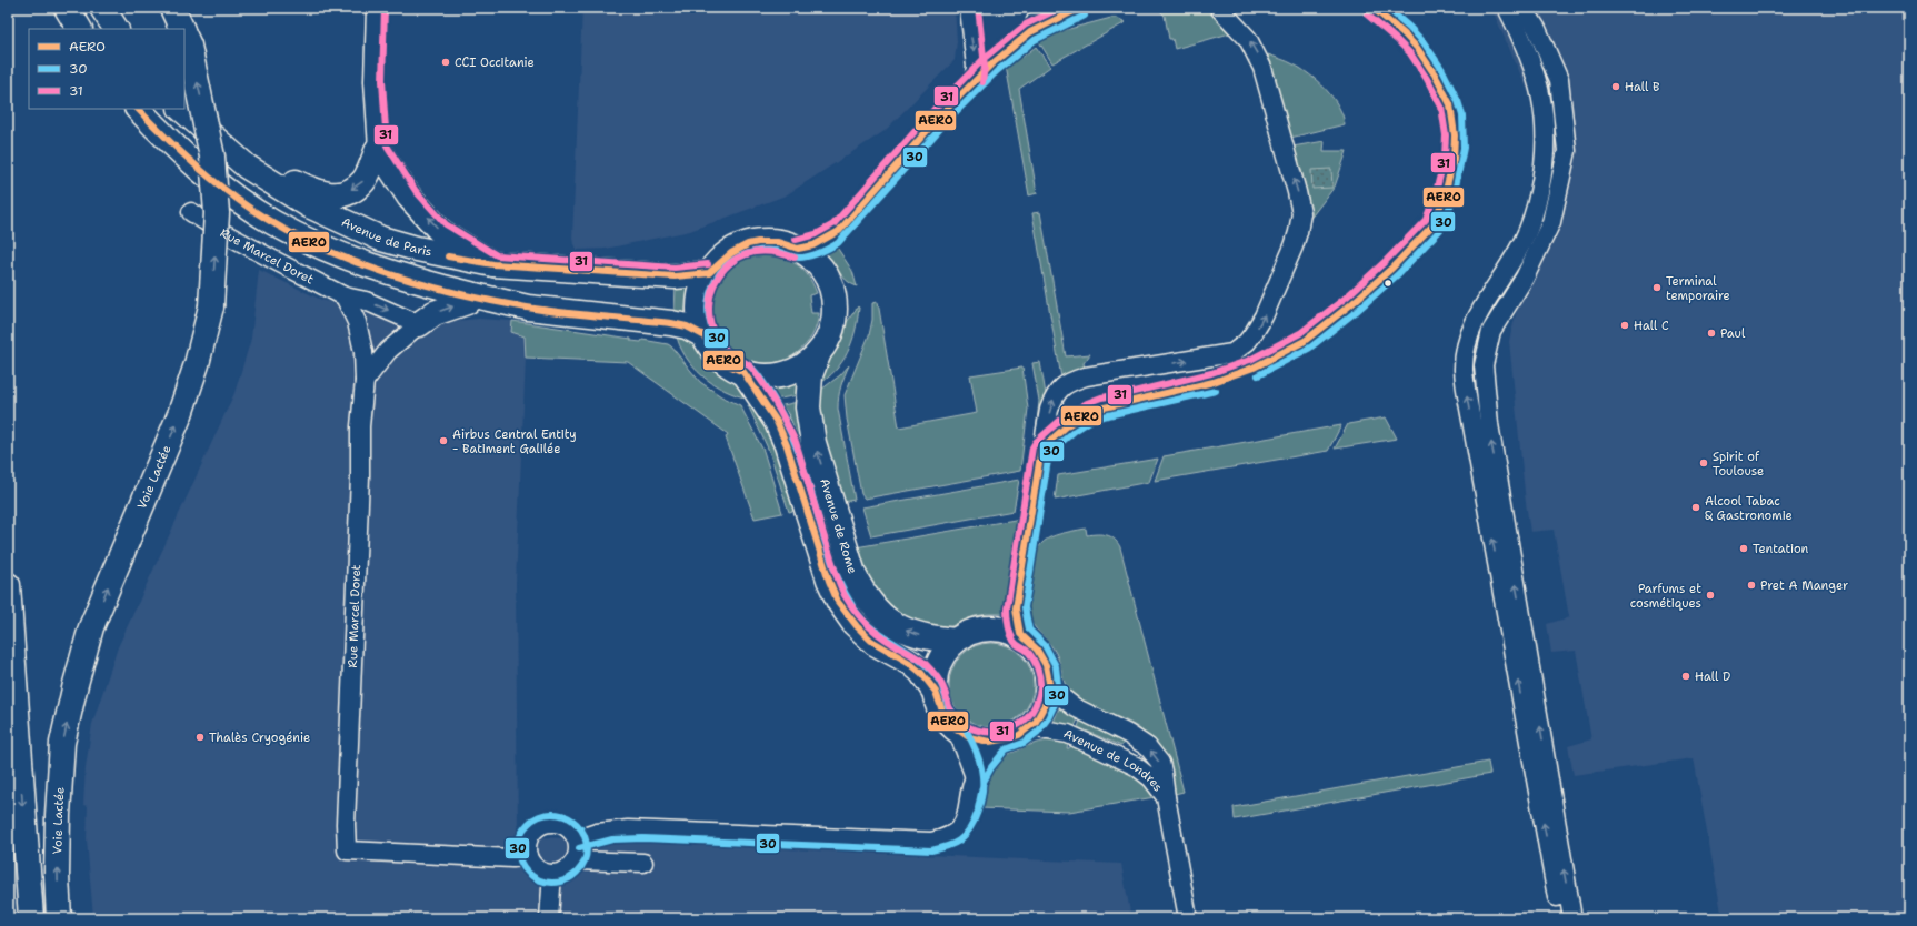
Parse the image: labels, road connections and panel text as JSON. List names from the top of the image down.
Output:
{
  "streets": {
    "main road": ["Avenue de Paris", "Voie Lactée", "Avenue de Rome"],
    "street": ["Rue Marcel Doret", "Avenue de Londres"]
  },
  "crossings": [
    ["Avenue de Paris", "Avenue de Rome"],
    ["Avenue de Rome", "Avenue de Londres"]
  ],
  "places": [
    "CCI Occitanie",
    "Hall B",
    "Terminal temporaire",
    "Hall C",
    "Paul",
    "Airbus Central Entity - Batiment Galilée",
    "Spirit of Toulouse",
    "Alcool Tabac & Gastronomie",
    "Tentation",
    "Pret A Manger",
    "Parfums et cosmétiques",
    "Hall D",
    "Thalès Cryogénie"
  ],
  "lines": ["transit line AERO", "transit line 30", "transit line 31"],
  "legend": ["AERO", "30", "31"]
}
